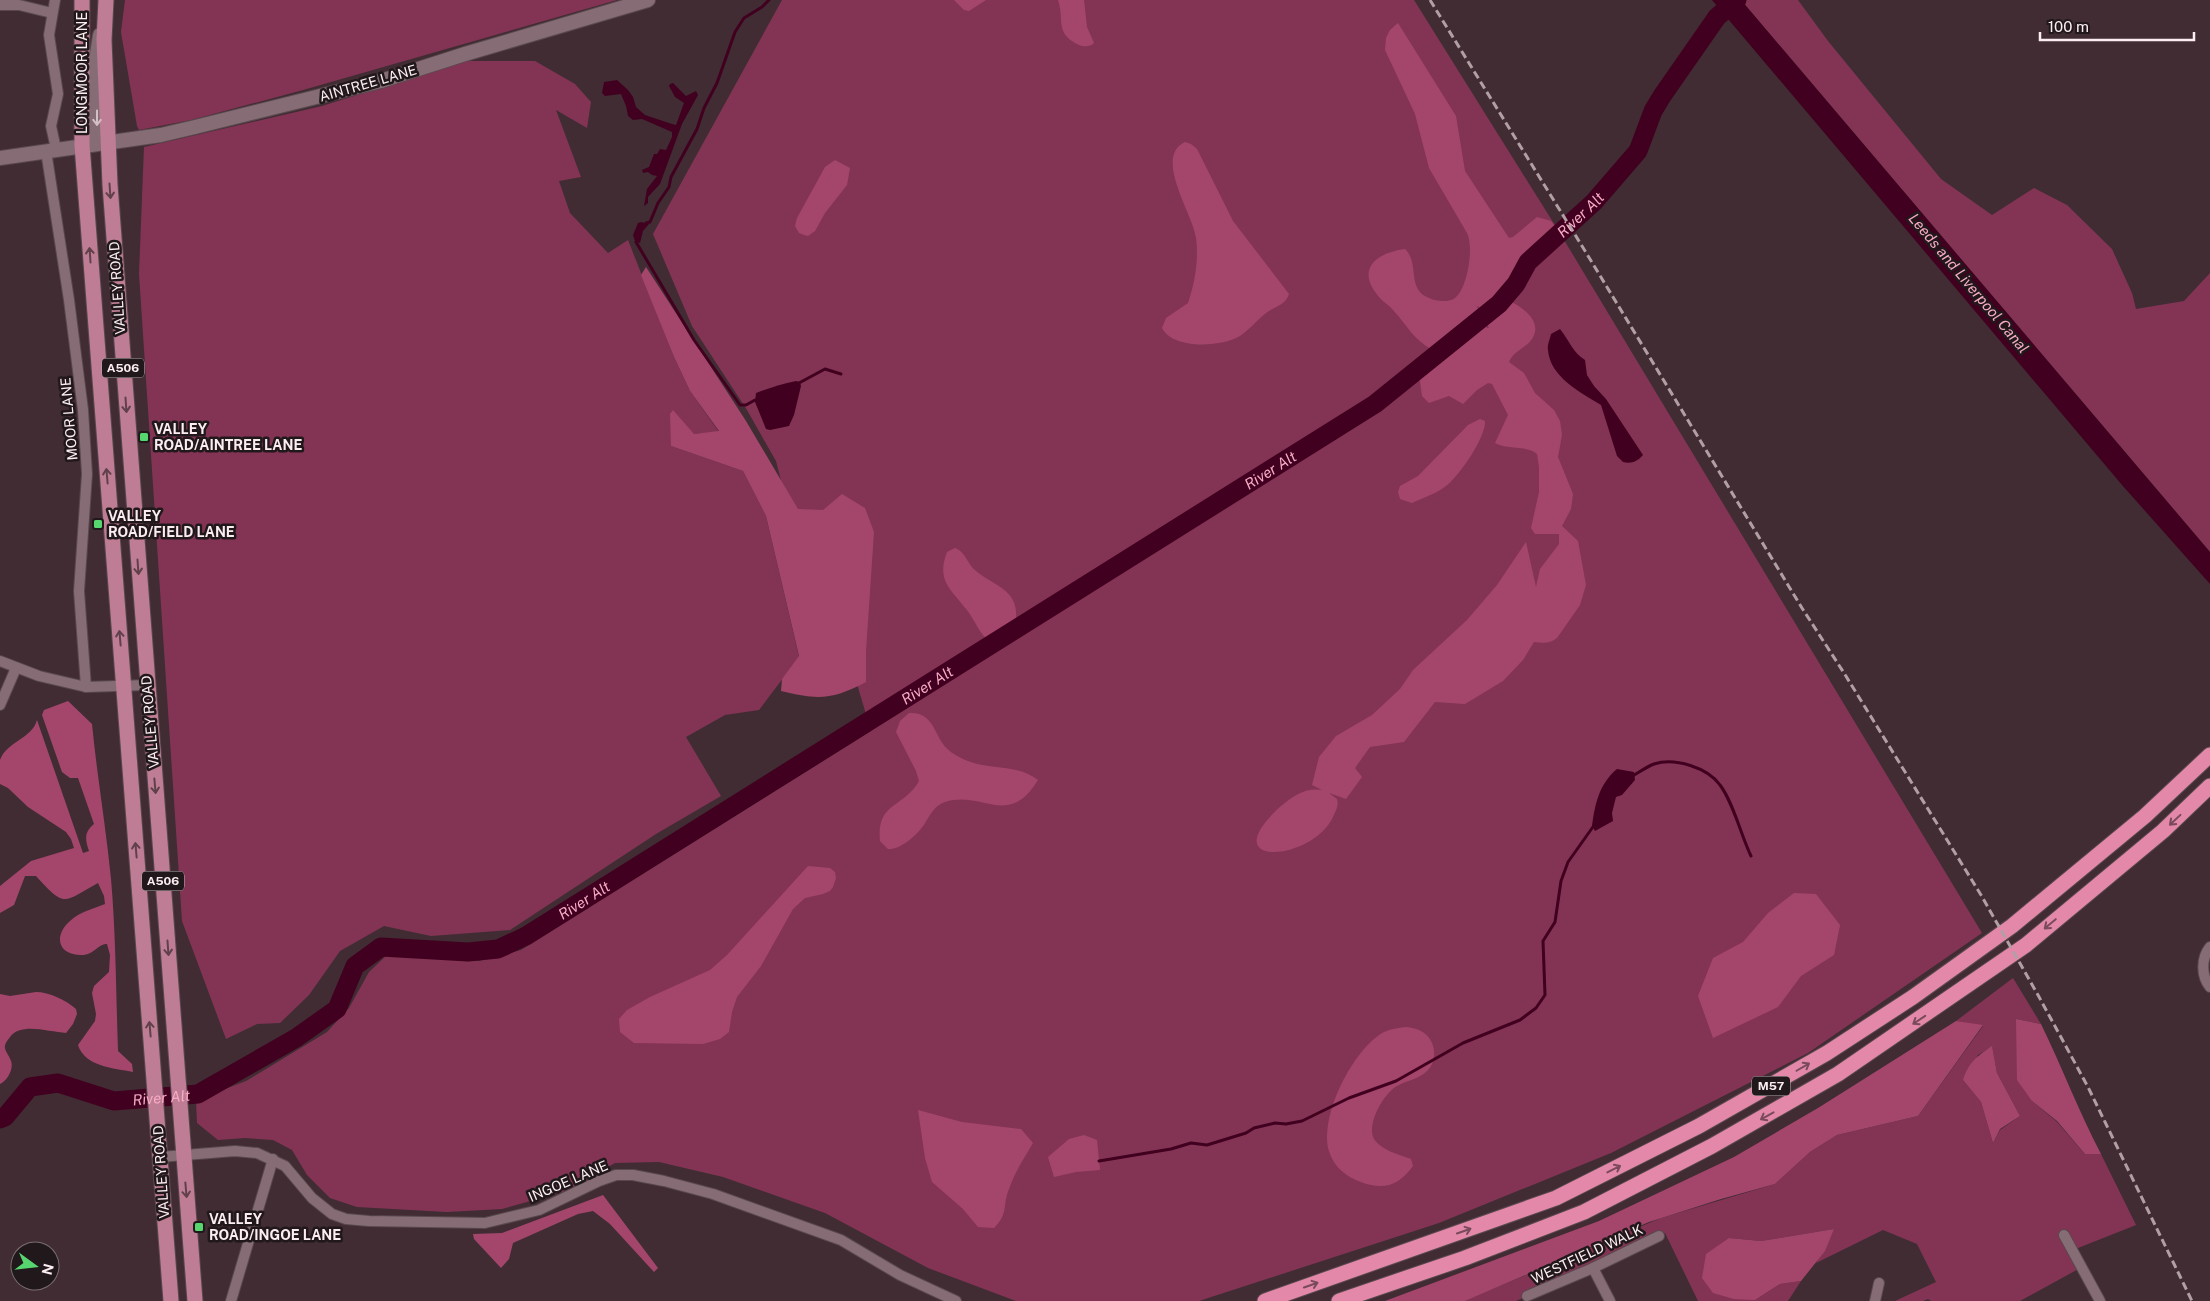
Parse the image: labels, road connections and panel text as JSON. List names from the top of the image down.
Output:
{
  "streets": {
    "highway": ["M57"],
    "main road": [
      "LONGMOOR LANE",
      "AINTREE LANE",
      "VALLEY ROAD",
      "A506"
    ],
    "street": ["MOOR LANE", "INGOE LANE", "WESTFIELD WALK"]
  },
  "crossings": [
    ["LONGMOOR LANE", "AINTREE LANE"],
    ["LONGMOOR LANE", "VALLEY ROAD"],
    ["LONGMOOR LANE", "MOOR LANE"],
    ["AINTREE LANE", "VALLEY ROAD"],
    ["AINTREE LANE", "MOOR LANE"],
    ["VALLEY ROAD", "INGOE LANE"]
  ],
  "water": ["River Alt", "Leeds and Liverpool Canal"],
  "places": {
    "transit": ["VALLEY ROAD/AINTREE LANE", "VALLEY ROAD/FIELD LANE", "VALLEY ROAD/INGOE LANE"]
  },
  "scale_bar": "100 m",
  "north": "right"
}
